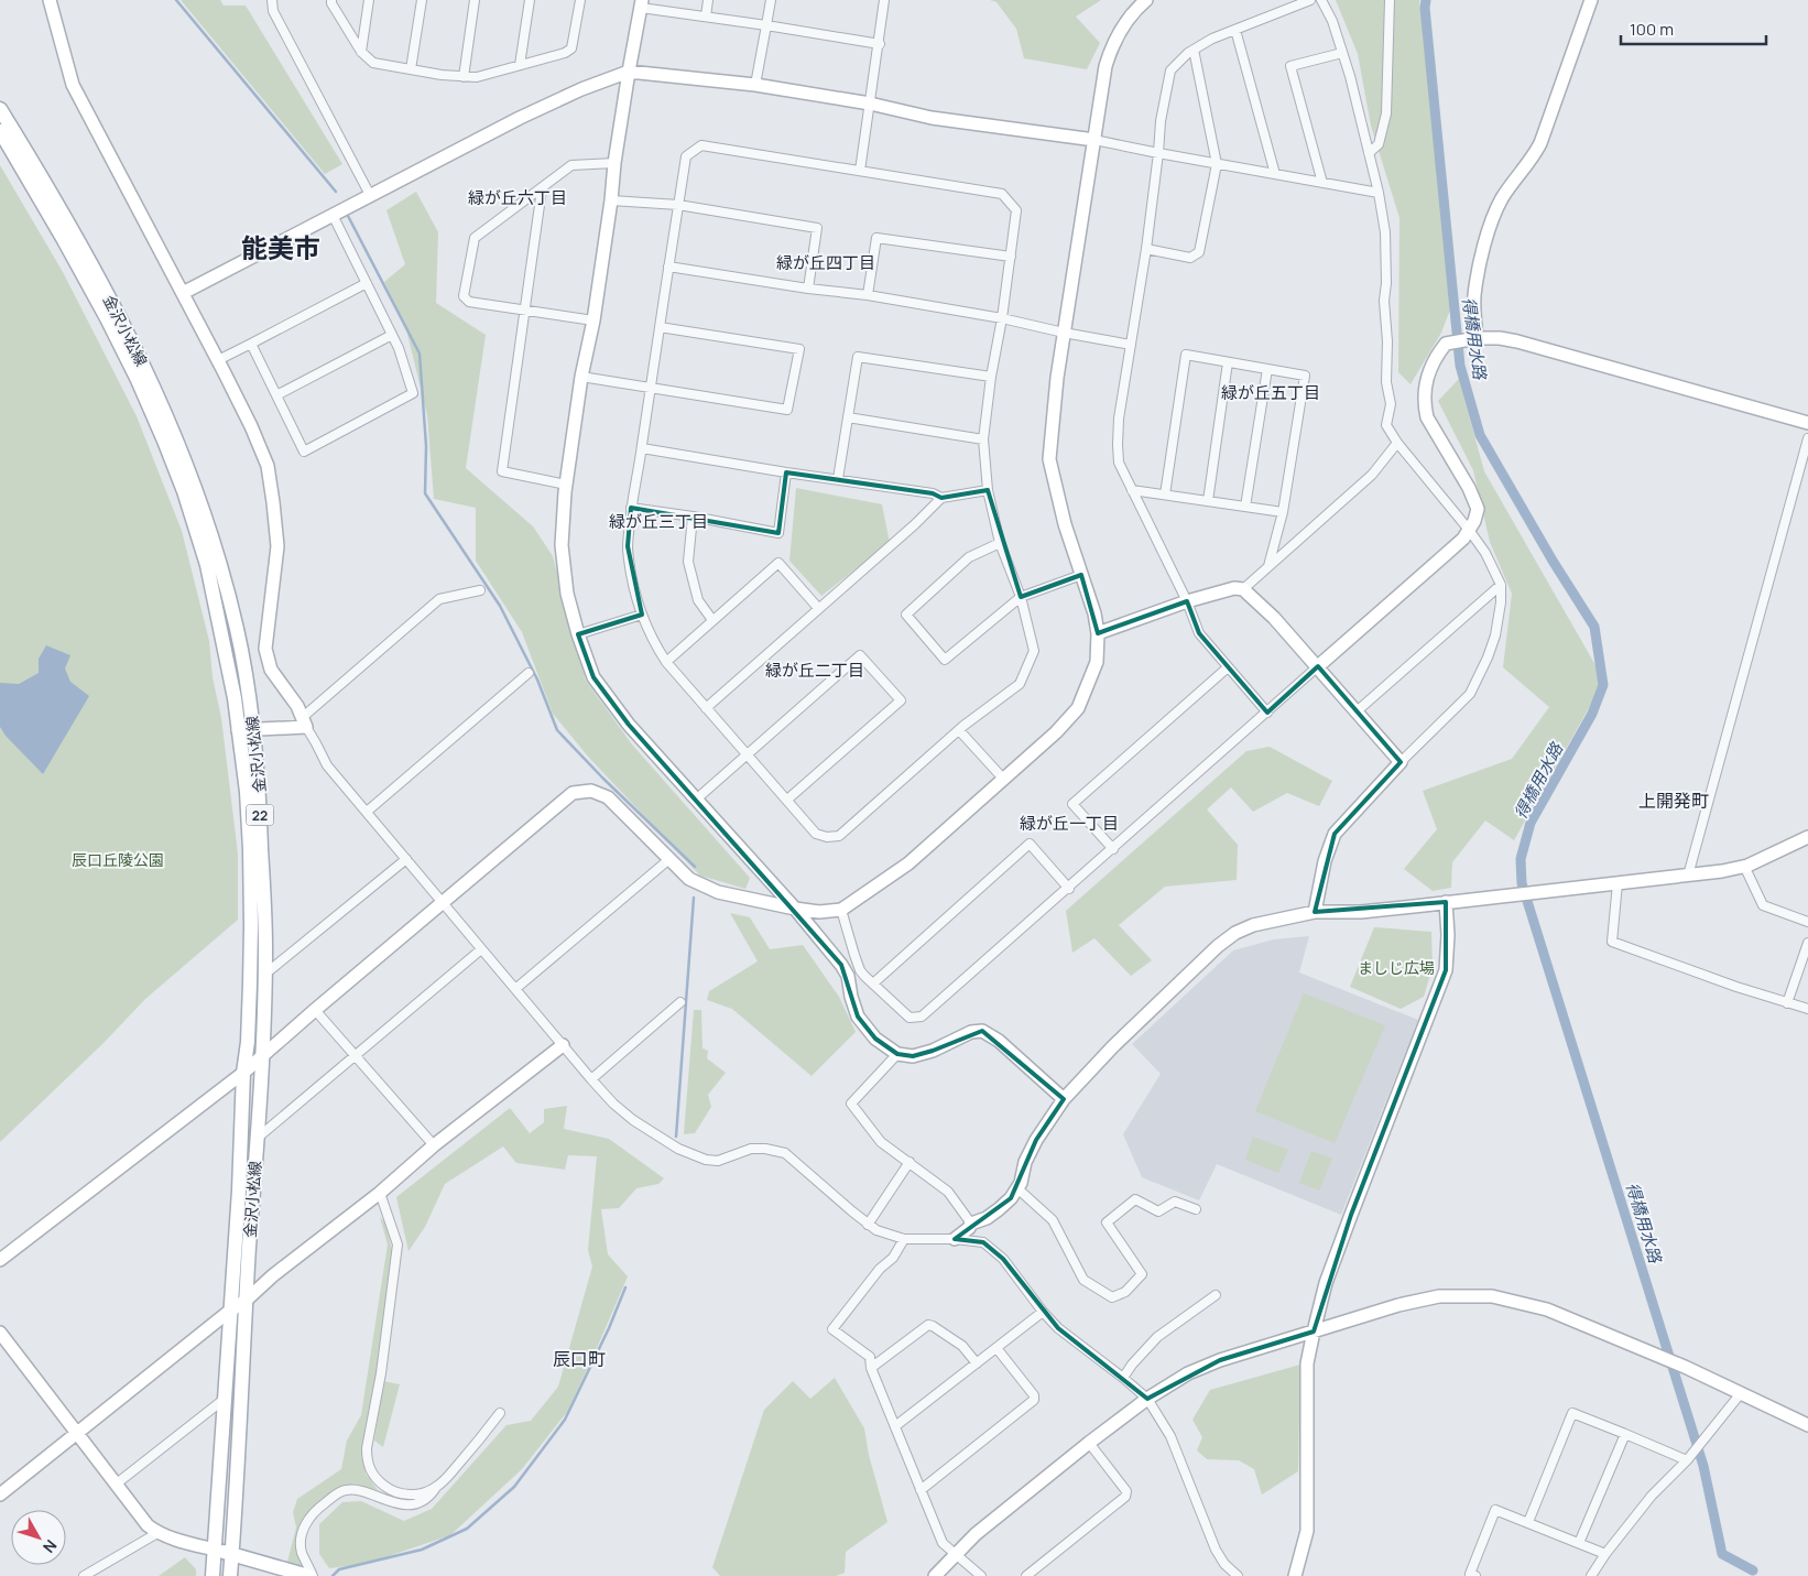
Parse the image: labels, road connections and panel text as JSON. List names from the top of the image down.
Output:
{
  "streets": {
    "main road": ["金沢小松線", "22"]
  },
  "districts": [
    "緑が丘六丁目",
    "能美市",
    "緑が丘四丁目",
    "緑が丘五丁目",
    "緑が丘三丁目",
    "緑が丘二丁目",
    "上開発町",
    "緑が丘一丁目",
    "辰口町"
  ],
  "water": ["得橋用水路"],
  "parks": ["辰口丘陵公園", "ましじ広場"],
  "scale_bar": "100 m",
  "north": "bottom right"
}
